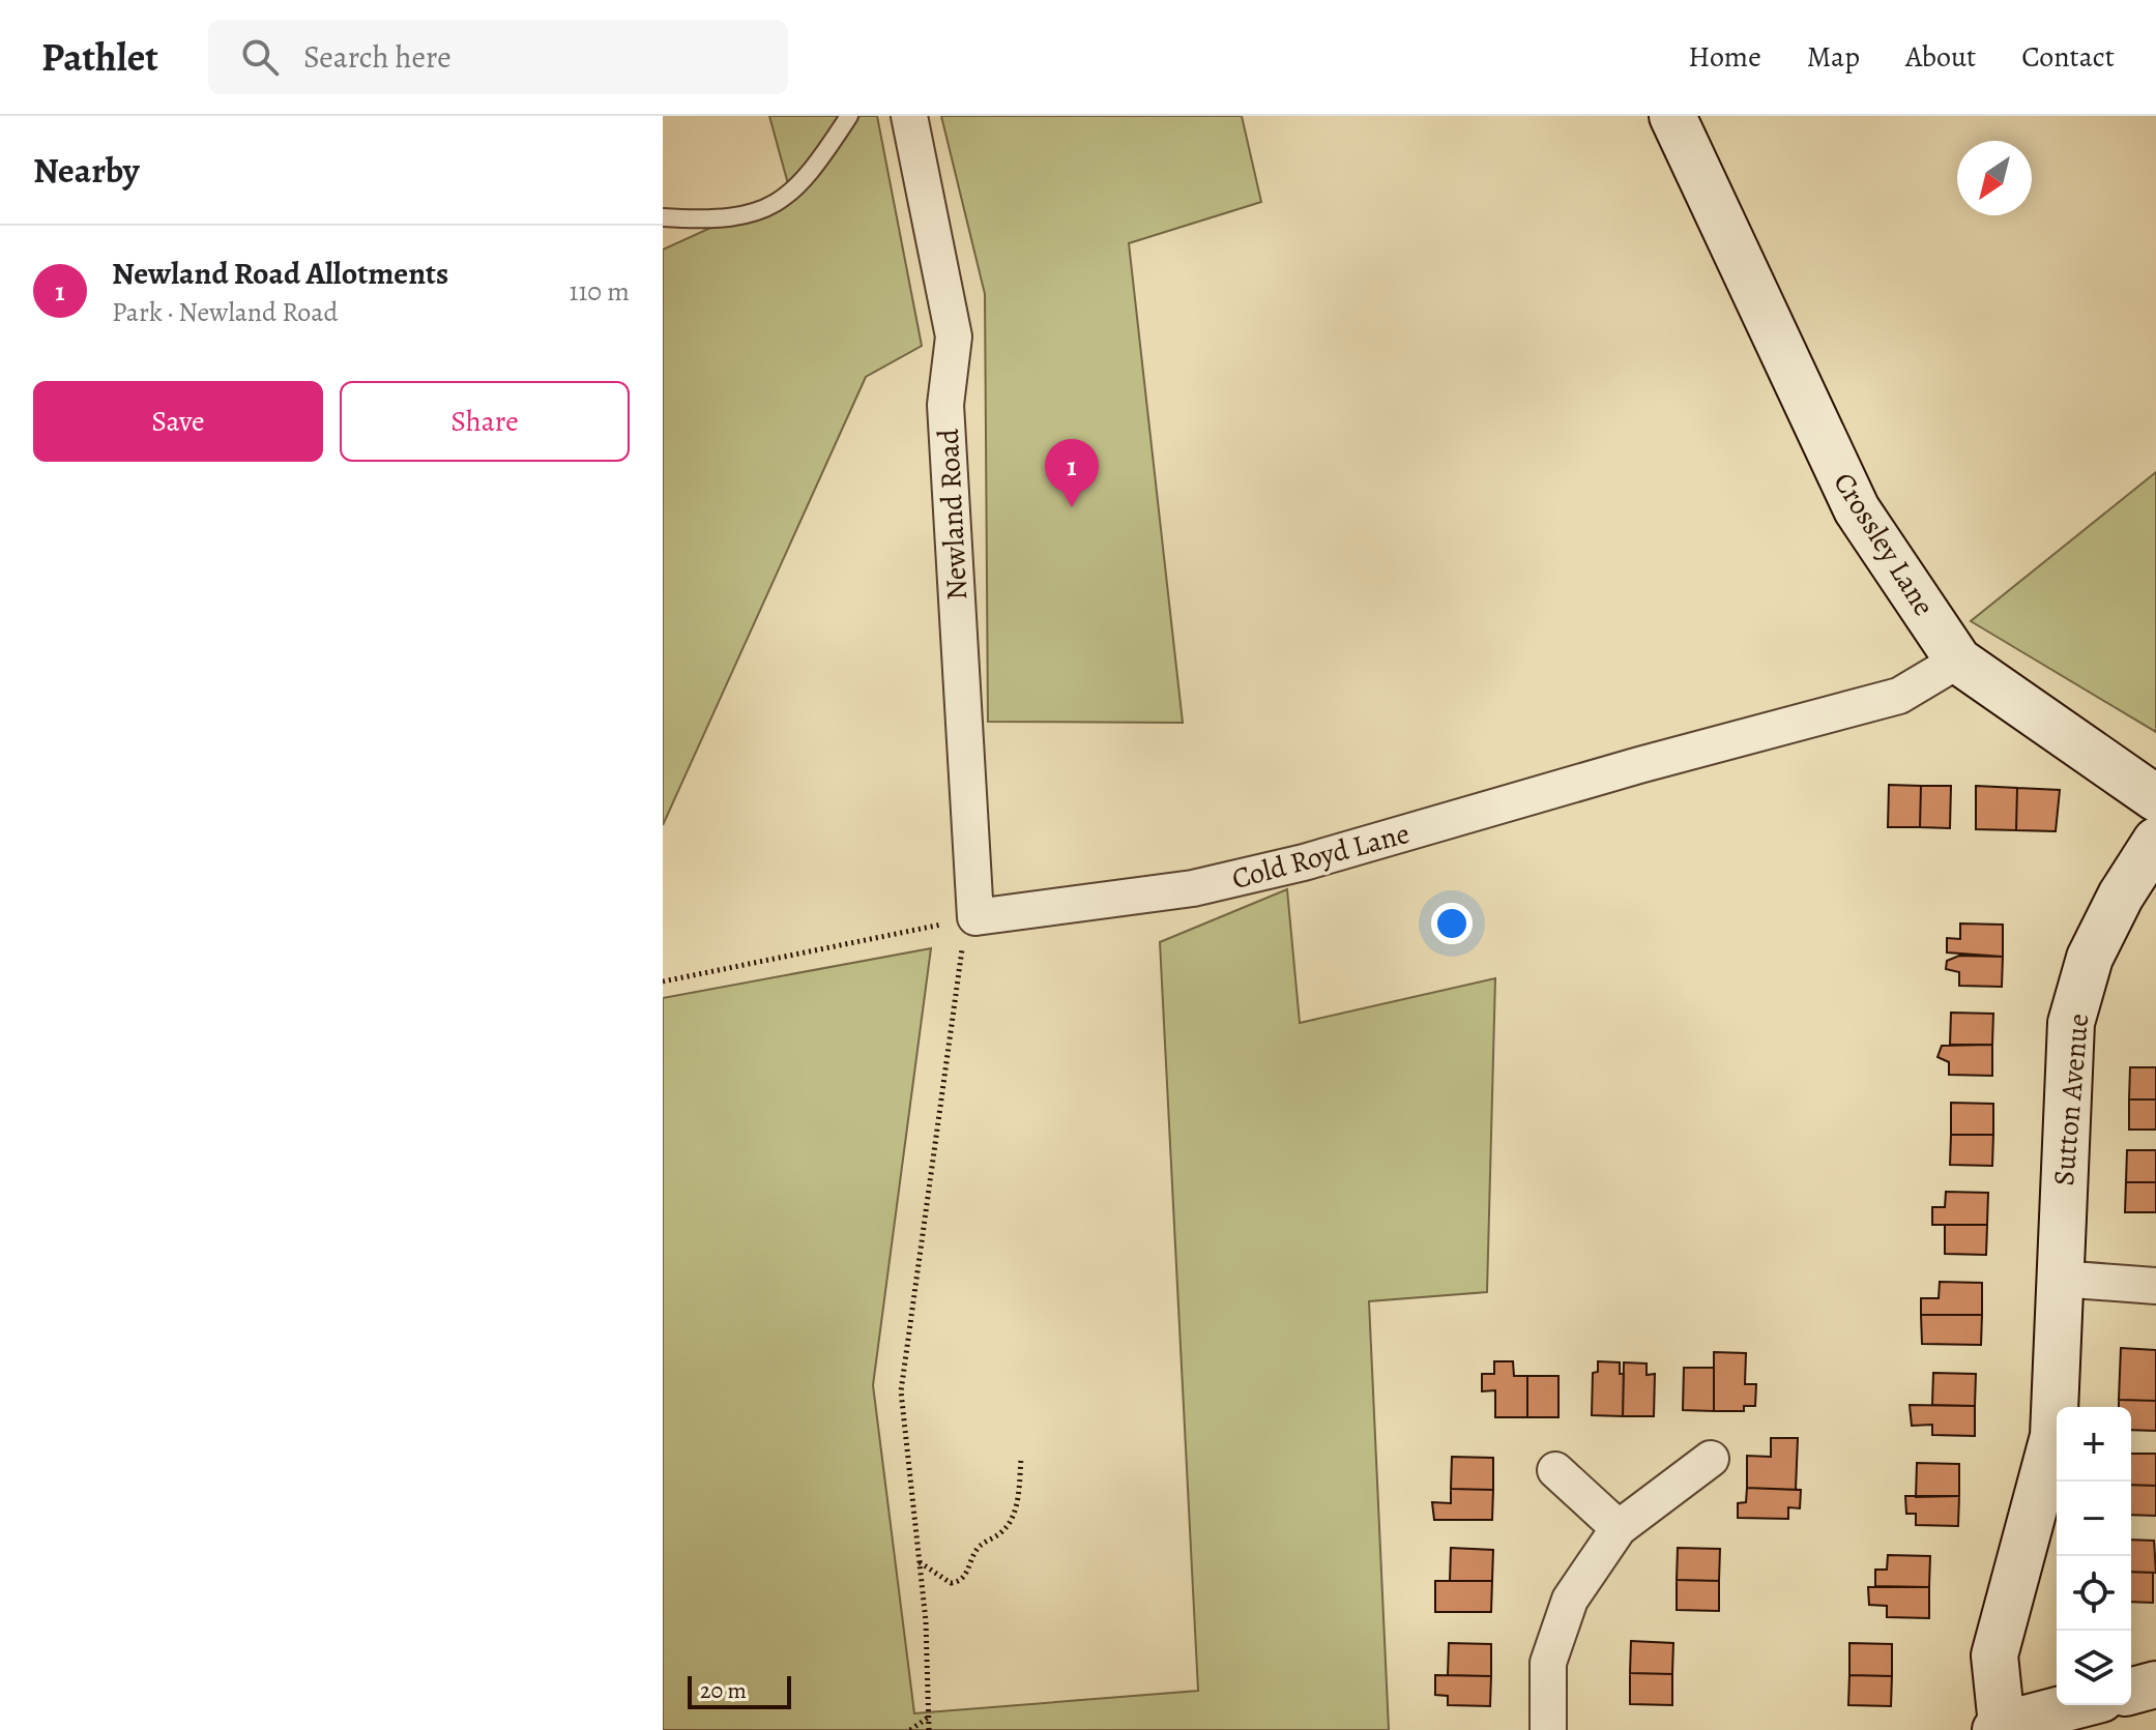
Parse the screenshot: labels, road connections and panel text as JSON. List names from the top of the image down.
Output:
{
  "streets": {
    "street": [
      "Newland Road",
      "Crossley Lane",
      "Cold Royd Lane",
      "Sutton Avenue"
    ]
  },
  "crossings": [
    ["Newland Road", "Cold Royd Lane"],
    ["Crossley Lane", "Cold Royd Lane"]
  ],
  "scale_bar": "20 m",
  "north": "bottom left",
  "page": {
    "header": "Pathlet",
    "search": "Search here",
    "nav": [
      "Home",
      "Map",
      "About",
      "Contact"
    ],
    "heading": "Nearby",
    "list": [
      {
        "mark": "1",
        "name": "Newland Road Allotments",
        "note": "Park · Newland Road",
        "value": "110 m"
      }
    ],
    "buttons": ["Save", "Share"],
    "pins": "1",
    "map_buttons": ["+", "−"],
    "scale": "20 m"
  }
}
